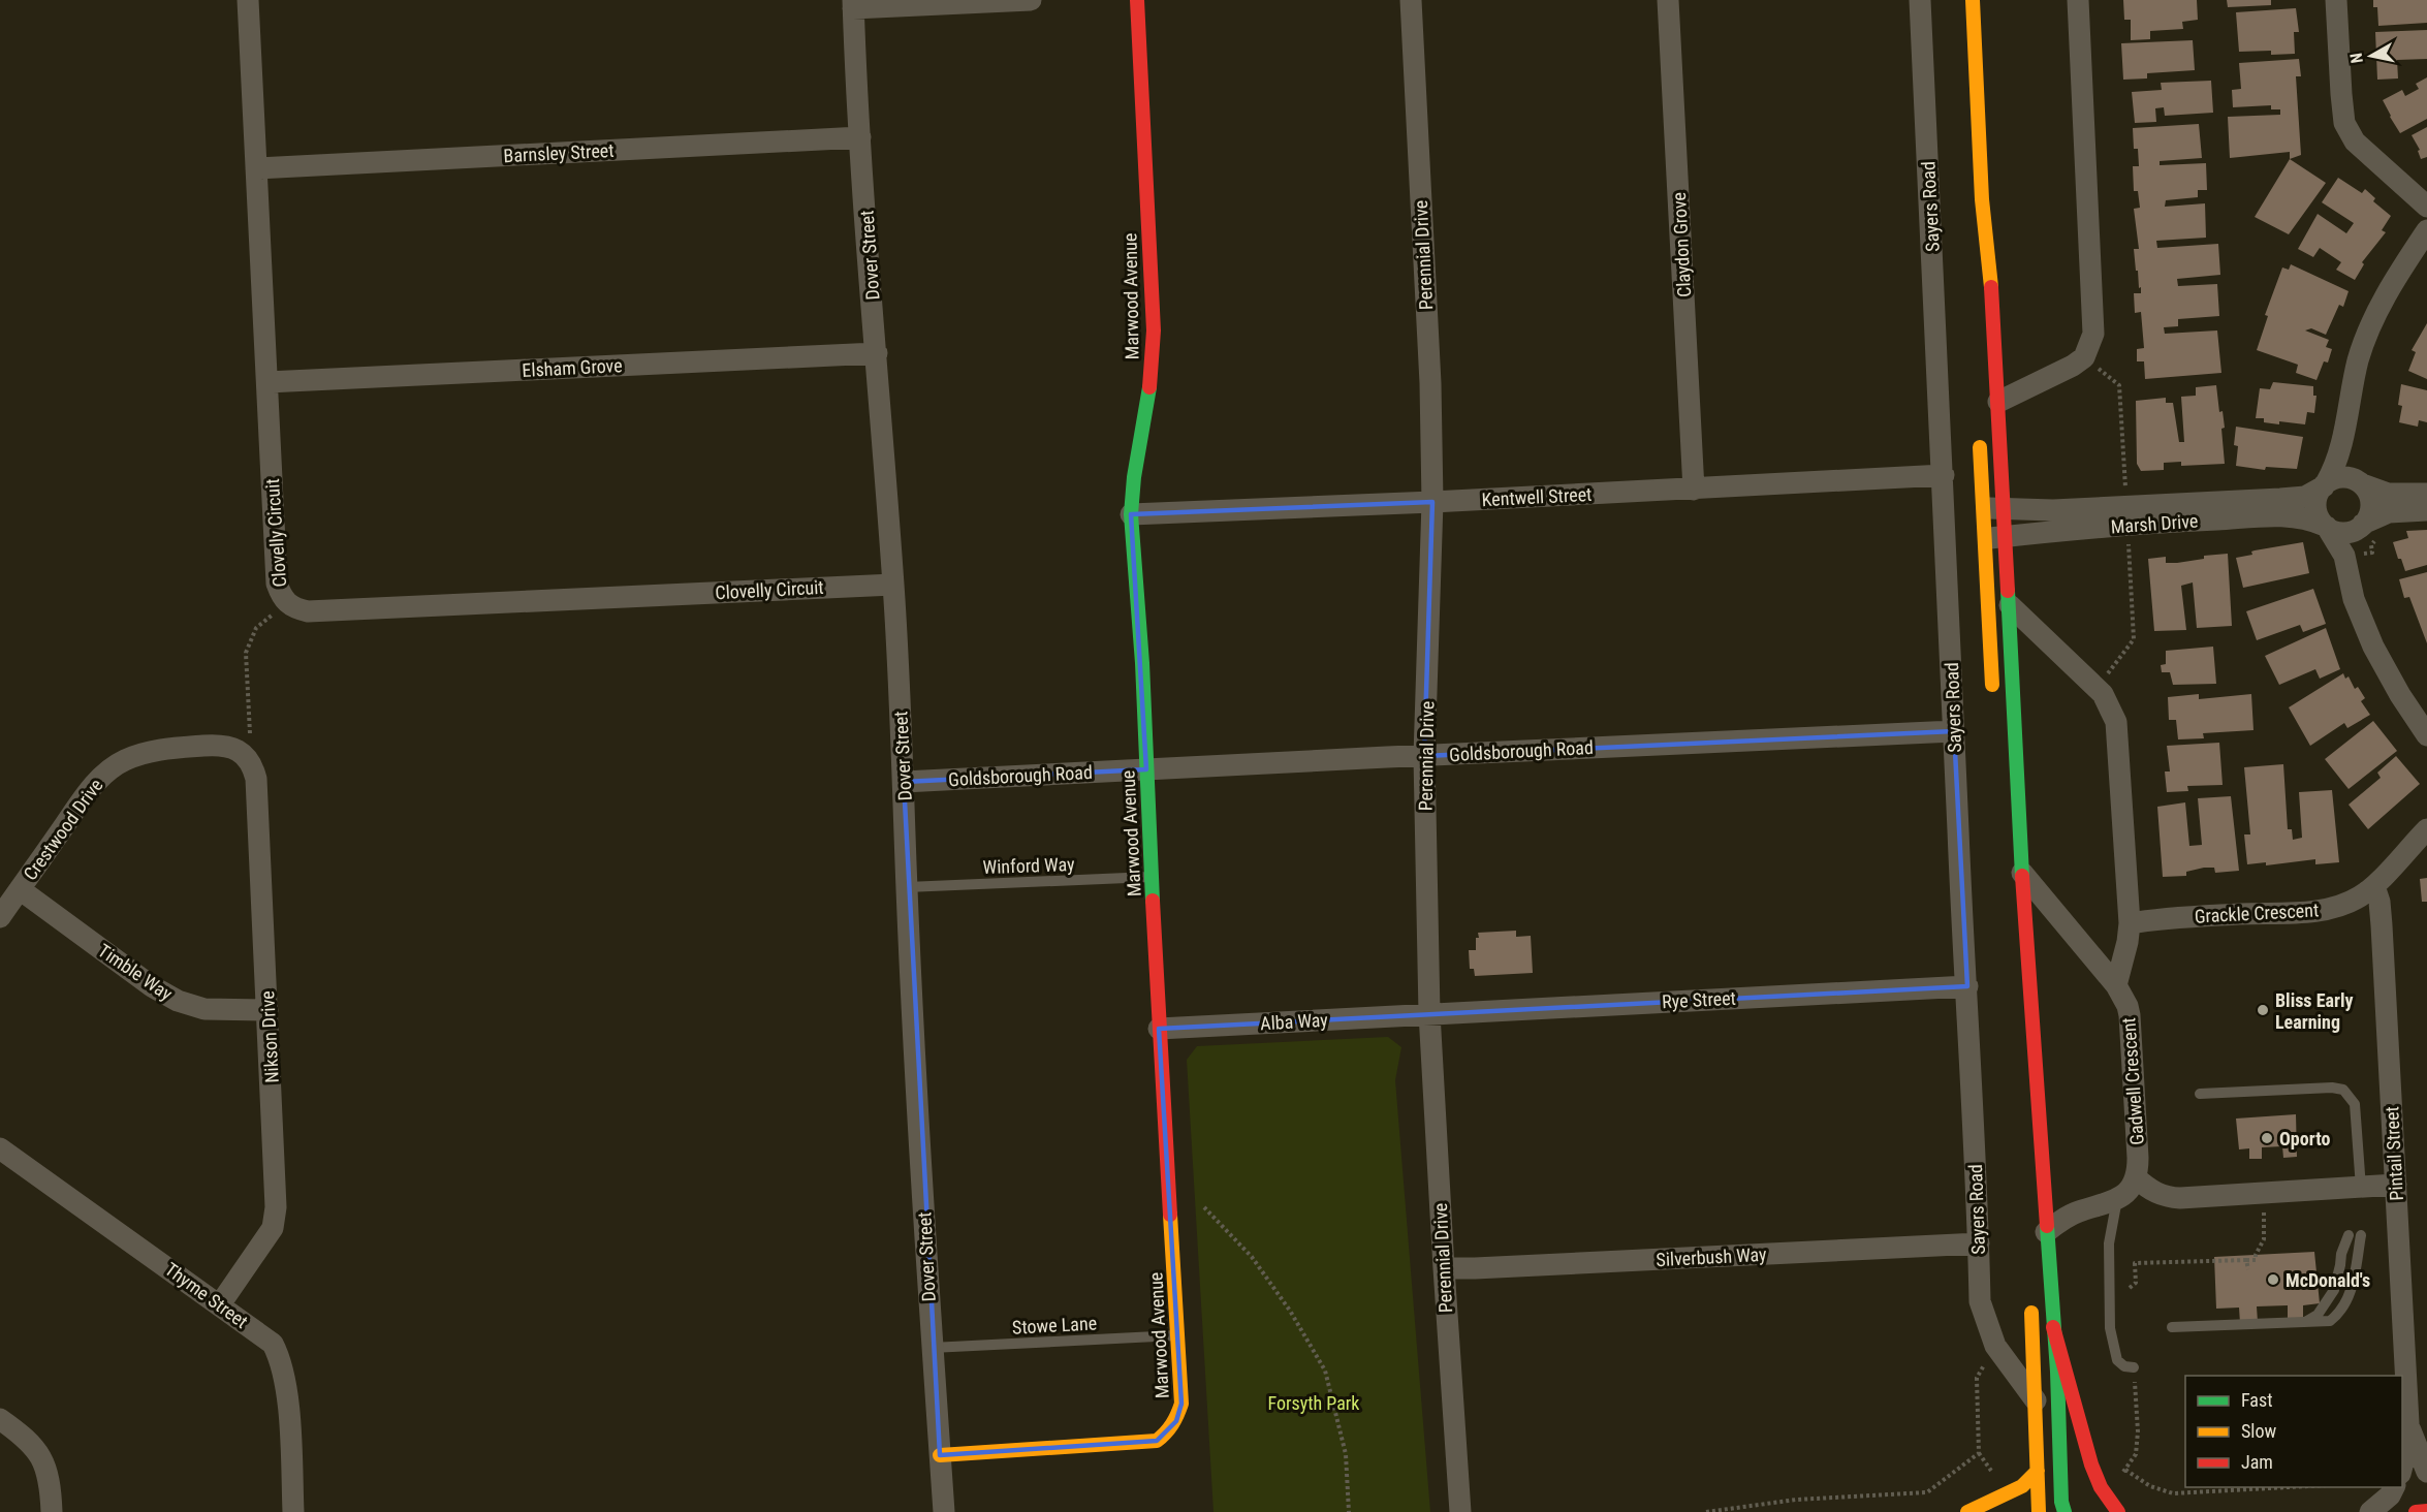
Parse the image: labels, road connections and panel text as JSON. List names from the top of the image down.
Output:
{
  "streets": {
    "main road": ["Marwood Avenue"],
    "street": [
      "Barnsley Street",
      "Sayers Road",
      "Claydon Grove",
      "Dover Street",
      "Perennial Drive",
      "Elsham Grove",
      "Kentwell Street",
      "Marsh Drive",
      "Clovelly Circuit",
      "Goldsborough Road",
      "Crestwood Drive",
      "Grackle Crescent",
      "Timble Way",
      "Rye Street",
      "Alba Way",
      "Nikson Drive",
      "Gadwell Crescent",
      "Pintail Street",
      "Silverbush Way",
      "Thyme Street"
    ],
    "lane": ["Winford Way", "Stowe Lane"]
  },
  "crossings": [
    ["Barnsley Street", "Dover Street"],
    ["Barnsley Street", "Clovelly Circuit"],
    ["Sayers Road", "Kentwell Street"],
    ["Sayers Road", "Goldsborough Road"],
    ["Sayers Road", "Rye Street"],
    ["Sayers Road", "Silverbush Way"],
    ["Claydon Grove", "Kentwell Street"],
    ["Dover Street", "Marwood Avenue"],
    ["Dover Street", "Elsham Grove"],
    ["Dover Street", "Clovelly Circuit"],
    ["Dover Street", "Goldsborough Road"],
    ["Dover Street", "Winford Way"],
    ["Dover Street", "Stowe Lane"],
    ["Perennial Drive", "Kentwell Street"],
    ["Perennial Drive", "Goldsborough Road"],
    ["Perennial Drive", "Rye Street"],
    ["Perennial Drive", "Alba Way"],
    ["Perennial Drive", "Silverbush Way"],
    ["Marwood Avenue", "Kentwell Street"],
    ["Marwood Avenue", "Goldsborough Road"],
    ["Marwood Avenue", "Winford Way"],
    ["Marwood Avenue", "Alba Way"],
    ["Marwood Avenue", "Stowe Lane"],
    ["Elsham Grove", "Clovelly Circuit"],
    ["Crestwood Drive", "Timble Way"],
    ["Crestwood Drive", "Nikson Drive"],
    ["Grackle Crescent", "Pintail Street"],
    ["Timble Way", "Nikson Drive"],
    ["Rye Street", "Alba Way"],
    ["Nikson Drive", "Thyme Street"]
  ],
  "parks": ["Forsyth Park"],
  "places": ["Bliss Early Learning", "Oporto", "McDonald's"],
  "legend": ["Fast", "Slow", "Jam"],
  "north": "left"
}
